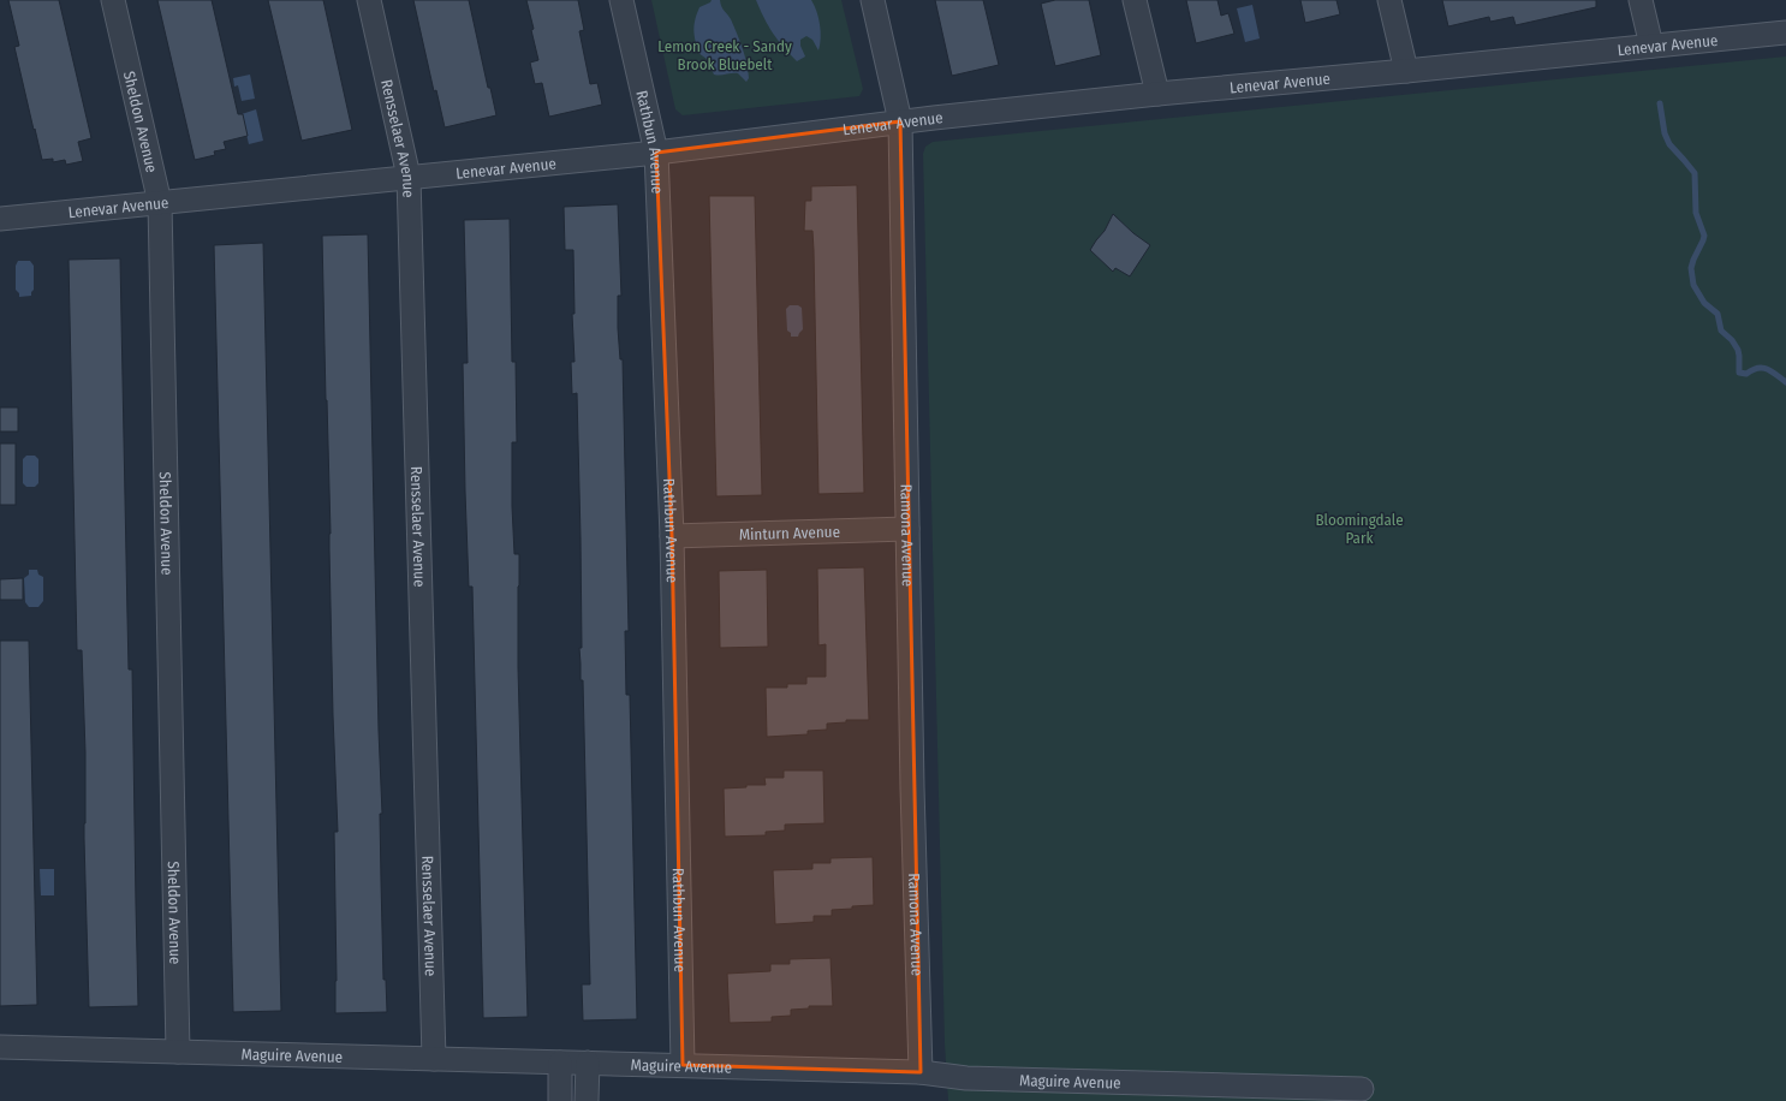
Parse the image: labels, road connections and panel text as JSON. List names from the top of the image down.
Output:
{
  "streets": {
    "street": [
      "Lenevar Avenue",
      "Sheldon Avenue",
      "Rensselaer Avenue",
      "Rathbun Avenue",
      "Minturn Avenue",
      "Ramona Avenue",
      "Maguire Avenue"
    ]
  },
  "crossings": [
    ["Lenevar Avenue", "Sheldon Avenue"],
    ["Lenevar Avenue", "Rensselaer Avenue"],
    ["Lenevar Avenue", "Rathbun Avenue"],
    ["Lenevar Avenue", "Ramona Avenue"],
    ["Sheldon Avenue", "Maguire Avenue"],
    ["Rensselaer Avenue", "Maguire Avenue"],
    ["Rathbun Avenue", "Minturn Avenue"],
    ["Rathbun Avenue", "Maguire Avenue"],
    ["Minturn Avenue", "Ramona Avenue"],
    ["Ramona Avenue", "Maguire Avenue"]
  ],
  "parks": ["Lemon Creek - Sandy Brook Bluebelt", "Bloomingdale Park"]
}
